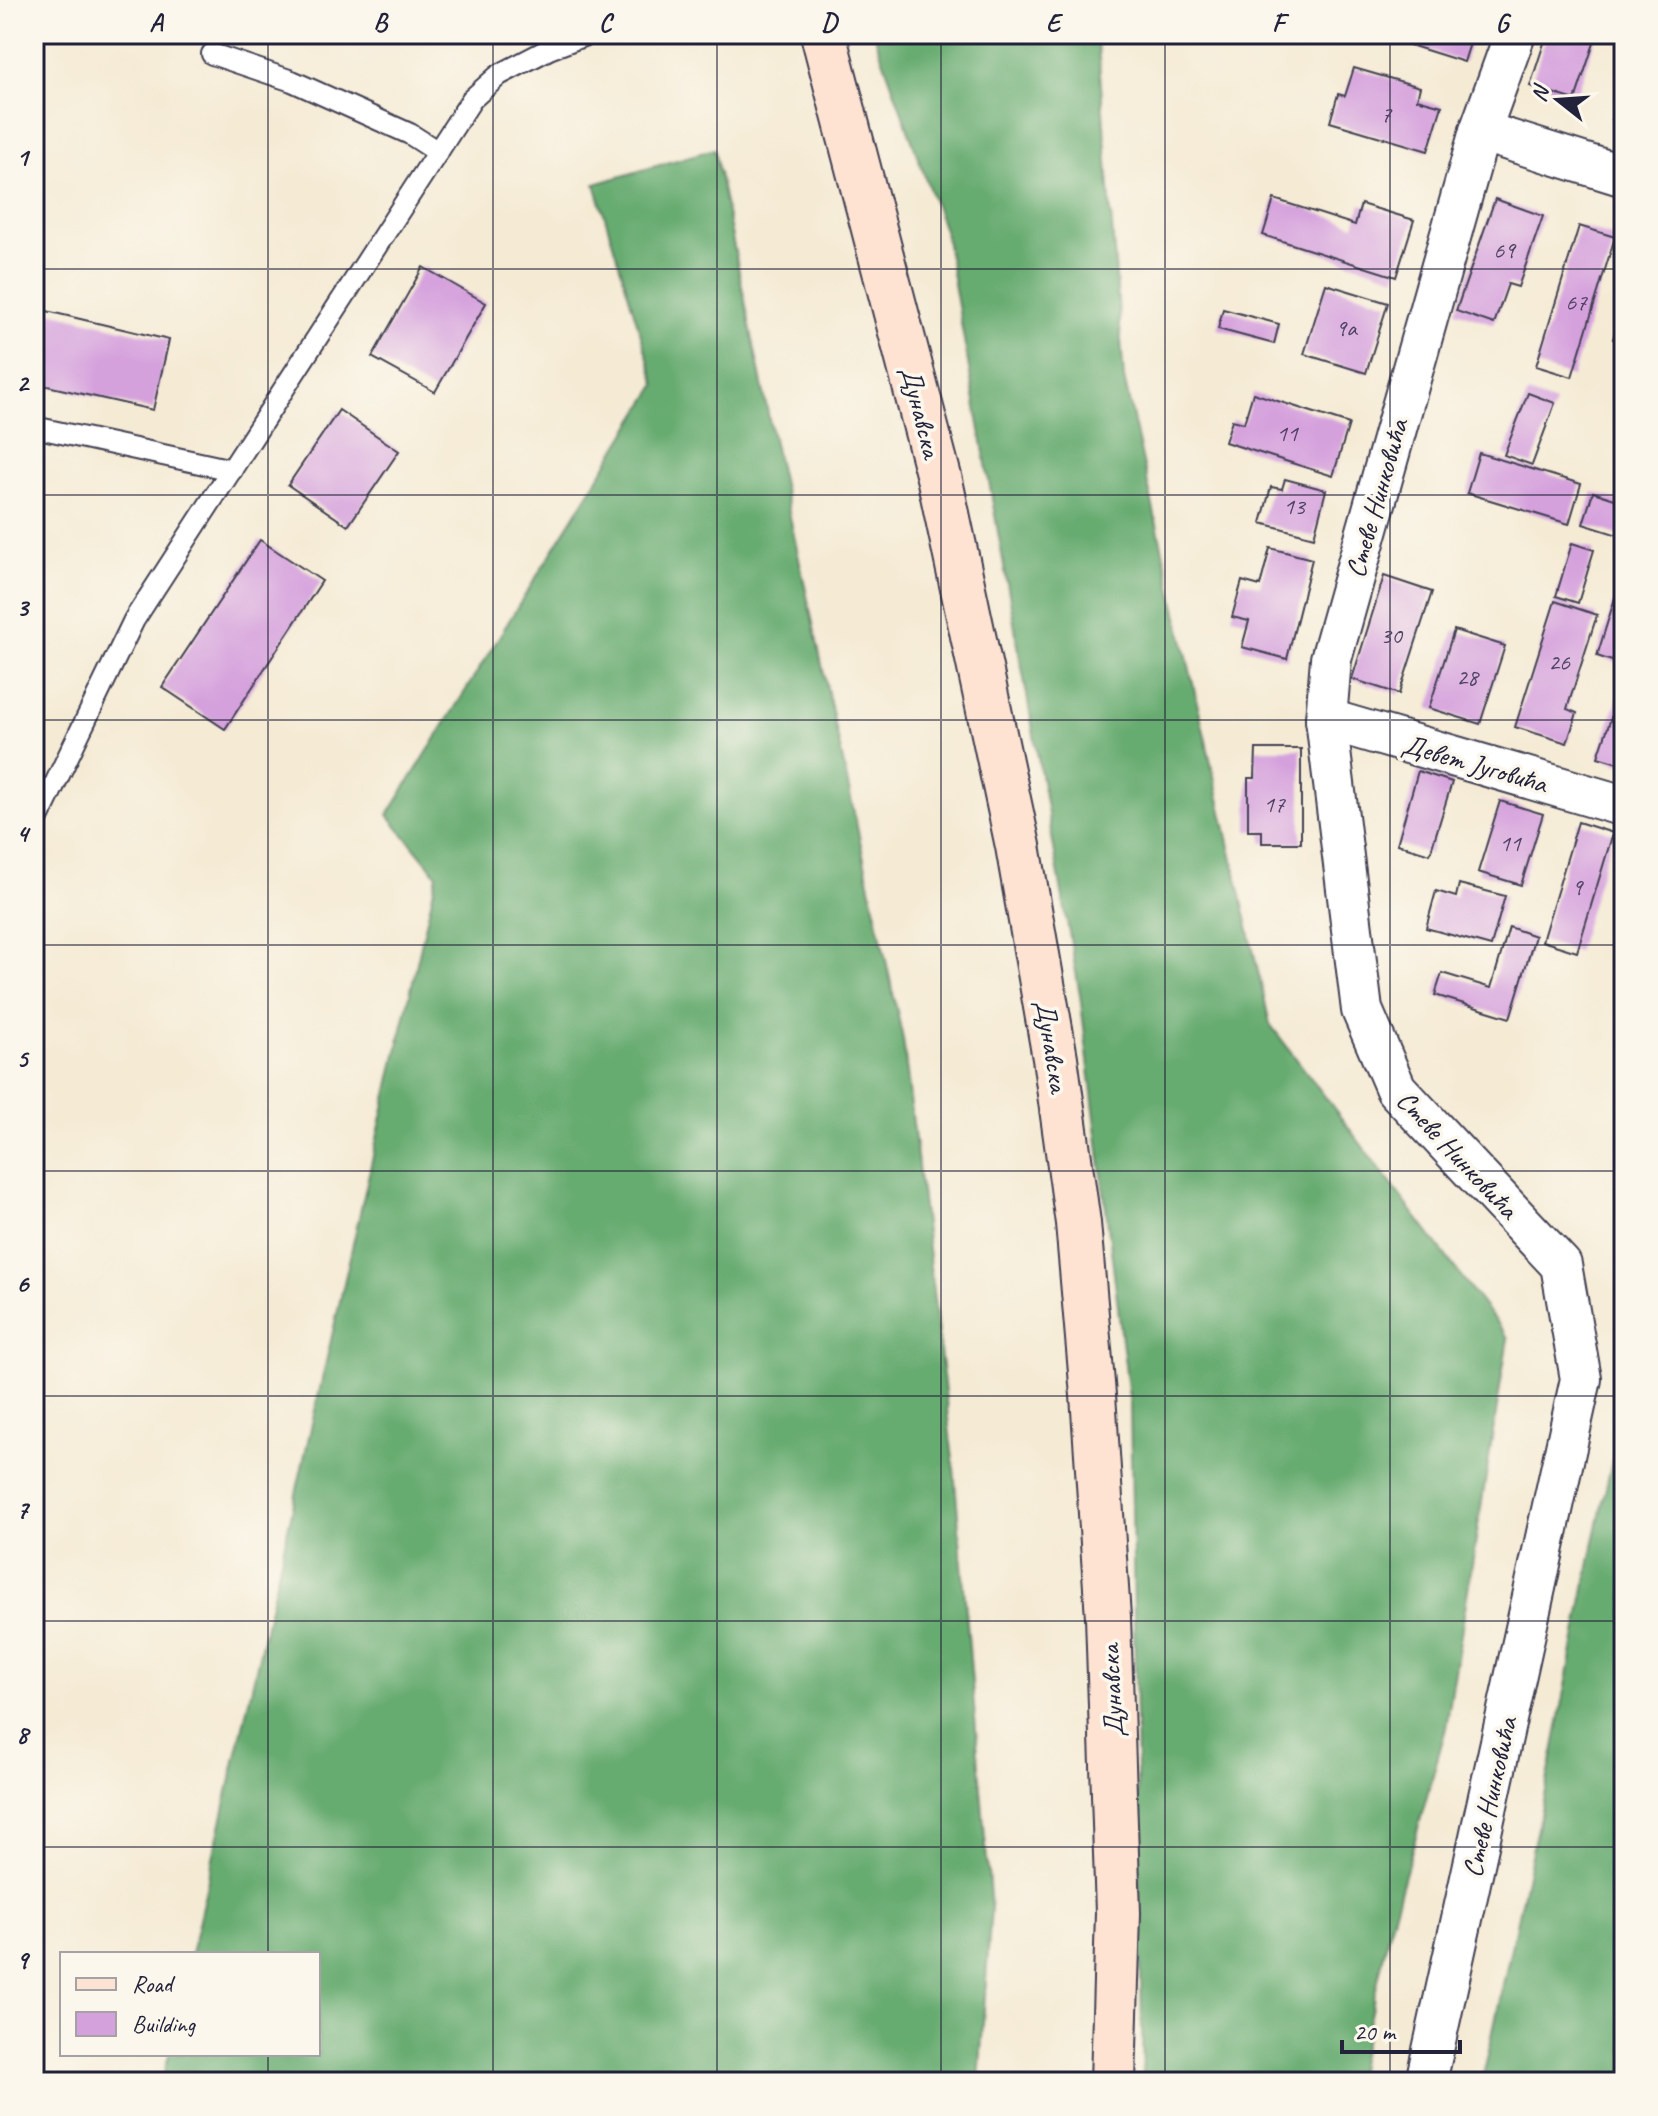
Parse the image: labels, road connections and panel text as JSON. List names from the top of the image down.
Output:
{
  "streets": {
    "main road": ["Дунавска"],
    "street": ["Стеве Нинковића", "Девет Југовића"]
  },
  "crossings": [
    ["Стеве Нинковића", "Девет Југовића"]
  ],
  "house_numbers": [
    "7",
    "69",
    "67",
    "9a",
    "11",
    "13",
    "30",
    "26",
    "28",
    "17",
    "11",
    "9"
  ],
  "legend": ["Road", "Building"],
  "scale_bar": "20 m",
  "north": "left",
  "grid": {
    "columns": [
      "A",
      "B",
      "C",
      "D",
      "E",
      "F",
      "G"
    ],
    "rows": [
      "1",
      "2",
      "3",
      "4",
      "5",
      "6",
      "7",
      "8",
      "9"
    ]
  }
}
